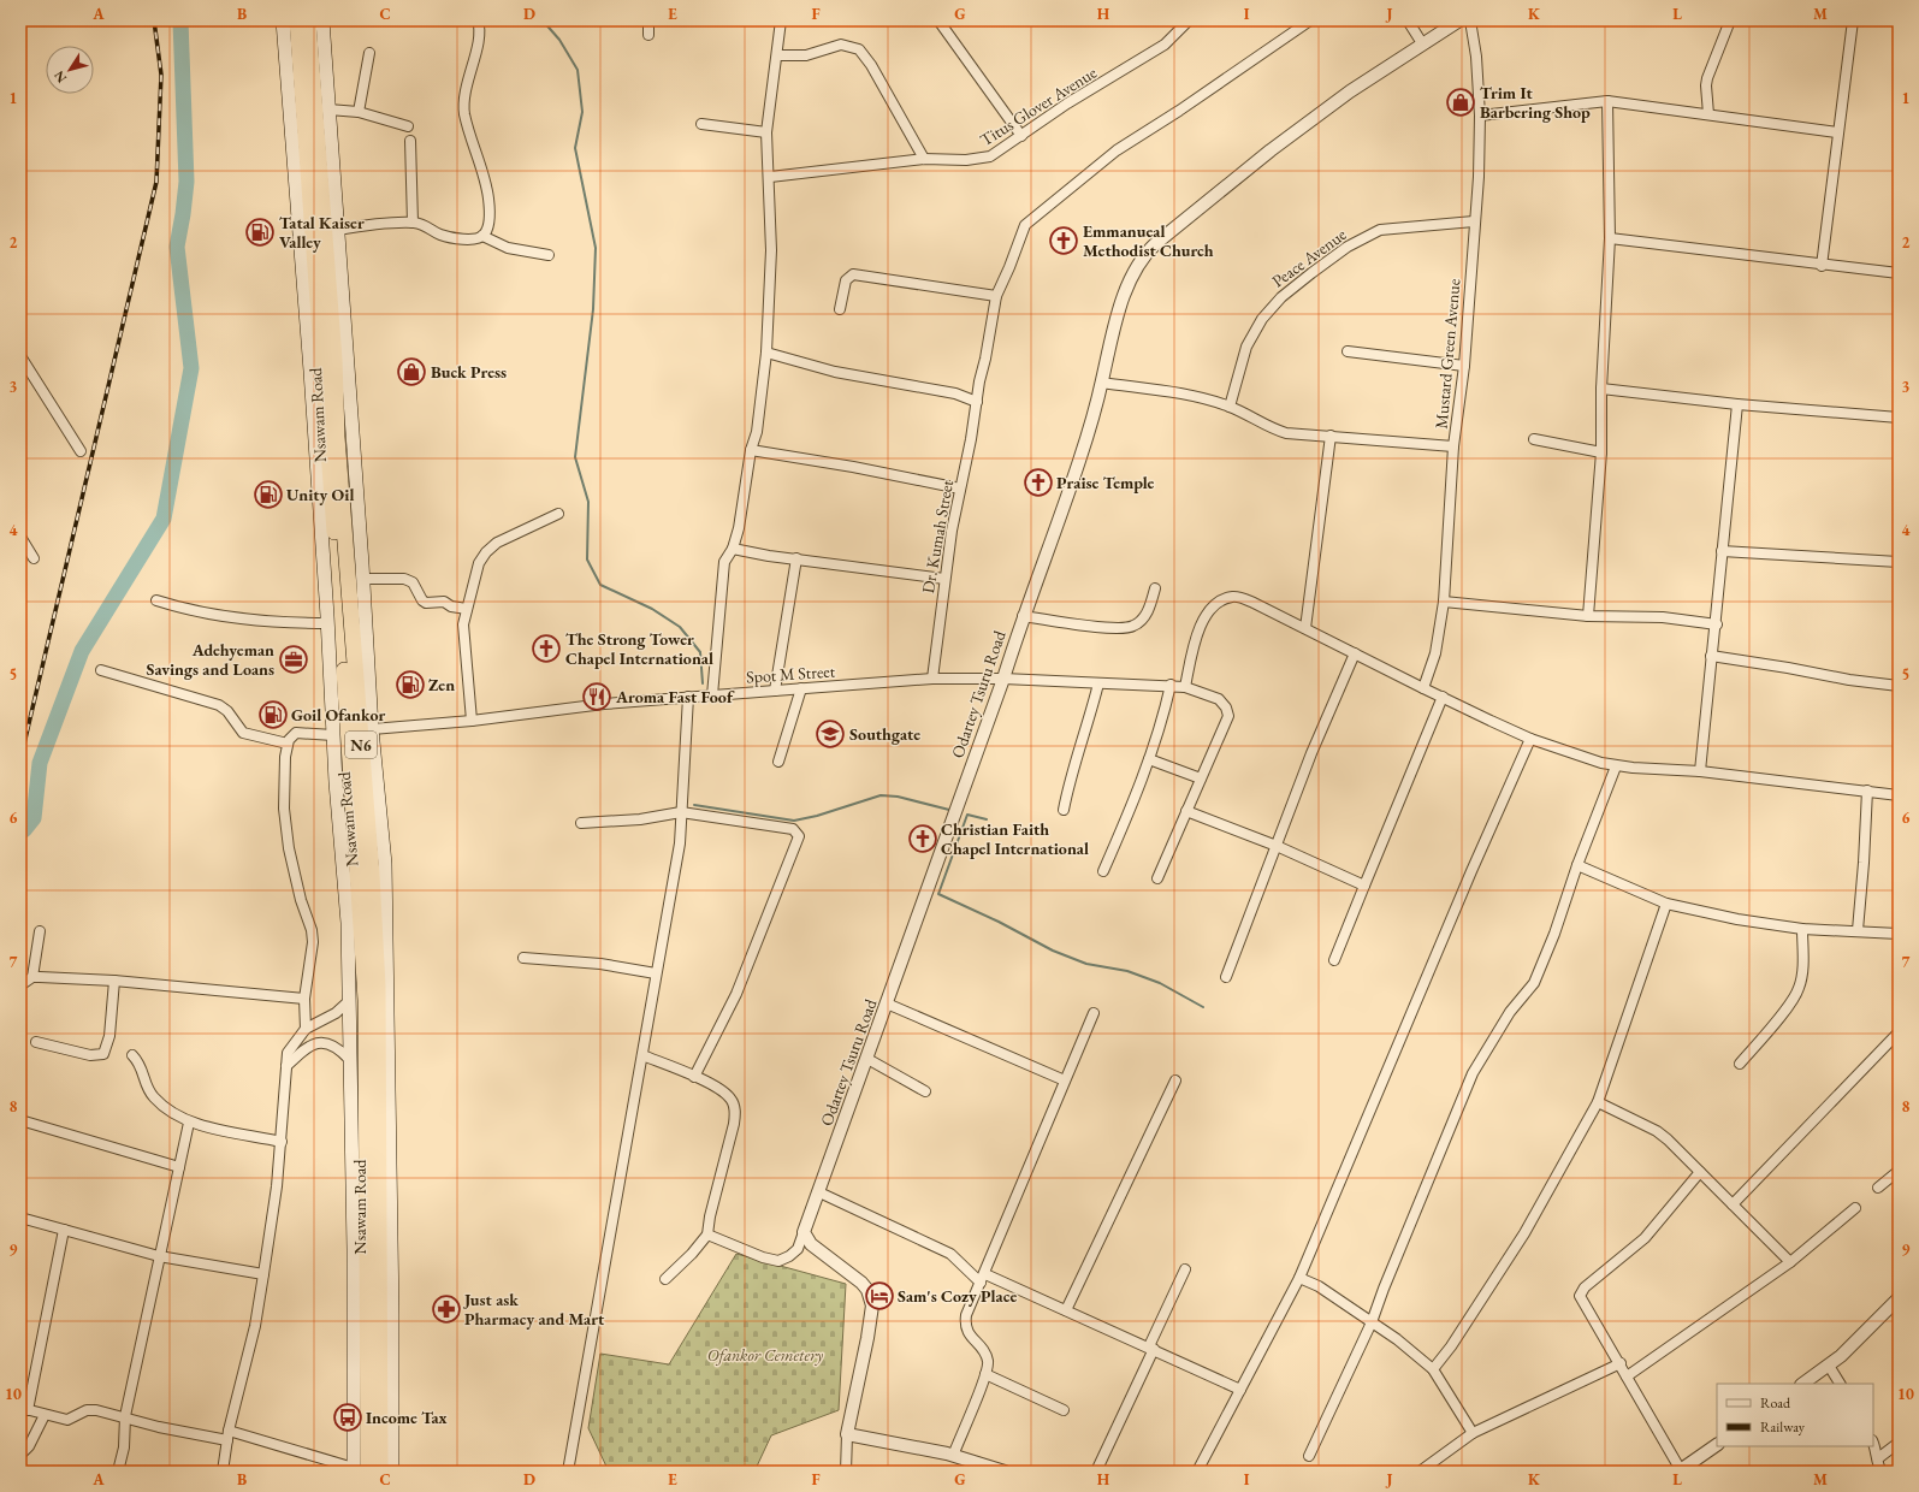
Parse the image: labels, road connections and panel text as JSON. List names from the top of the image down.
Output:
{
  "streets": {
    "highway": ["Nsawam Road", "N6"],
    "street": [
      "Titus Glover Avenue",
      "Peace Avenue",
      "Mustard Green Avenue",
      "Dr. Kumah Street",
      "Spot M Street",
      "Odartey Tsuru Road"
    ]
  },
  "crossings": [
    ["Peace Avenue", "Mustard Green Avenue"],
    ["Dr. Kumah Street", "Spot M Street"],
    ["Spot M Street", "Odartey Tsuru Road"]
  ],
  "parks": ["Ofankor Cemetery"],
  "places": {
    "shop": ["Trim It Barbering Shop", "Buck Press"],
    "fuel station": [
      "Tatal Kaiser Valley",
      "Unity Oil",
      "Zen",
      "Goil Ofankor"
    ],
    "church": [
      "Emmanueal Methodist Church",
      "Praise Temple",
      "The Strong Tower Chapel International",
      "Christian Faith Chapel International"
    ],
    "office": ["Adehyeman Savings and Loans"],
    "restaurant": ["Aroma Fast Foof"],
    "school or university": ["Southgate"],
    "hotel": ["Sam's Cozy Place"],
    "pharmacy": ["Just ask Pharmacy and Mart"],
    "bus stop": ["Income Tax"]
  },
  "legend": ["Road", "Railway"],
  "north": "bottom left",
  "grid": {
    "columns": [
      "A",
      "B",
      "C",
      "D",
      "E",
      "F",
      "G",
      "H",
      "I",
      "J",
      "K",
      "L",
      "M"
    ],
    "rows": [
      "1",
      "2",
      "3",
      "4",
      "5",
      "6",
      "7",
      "8",
      "9",
      "10"
    ]
  }
}
